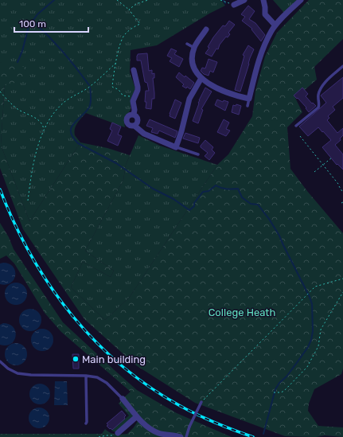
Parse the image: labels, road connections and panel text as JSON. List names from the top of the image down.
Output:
{
  "parks": ["College Heath"],
  "places": ["Main building"],
  "scale_bar": "100 m"
}
